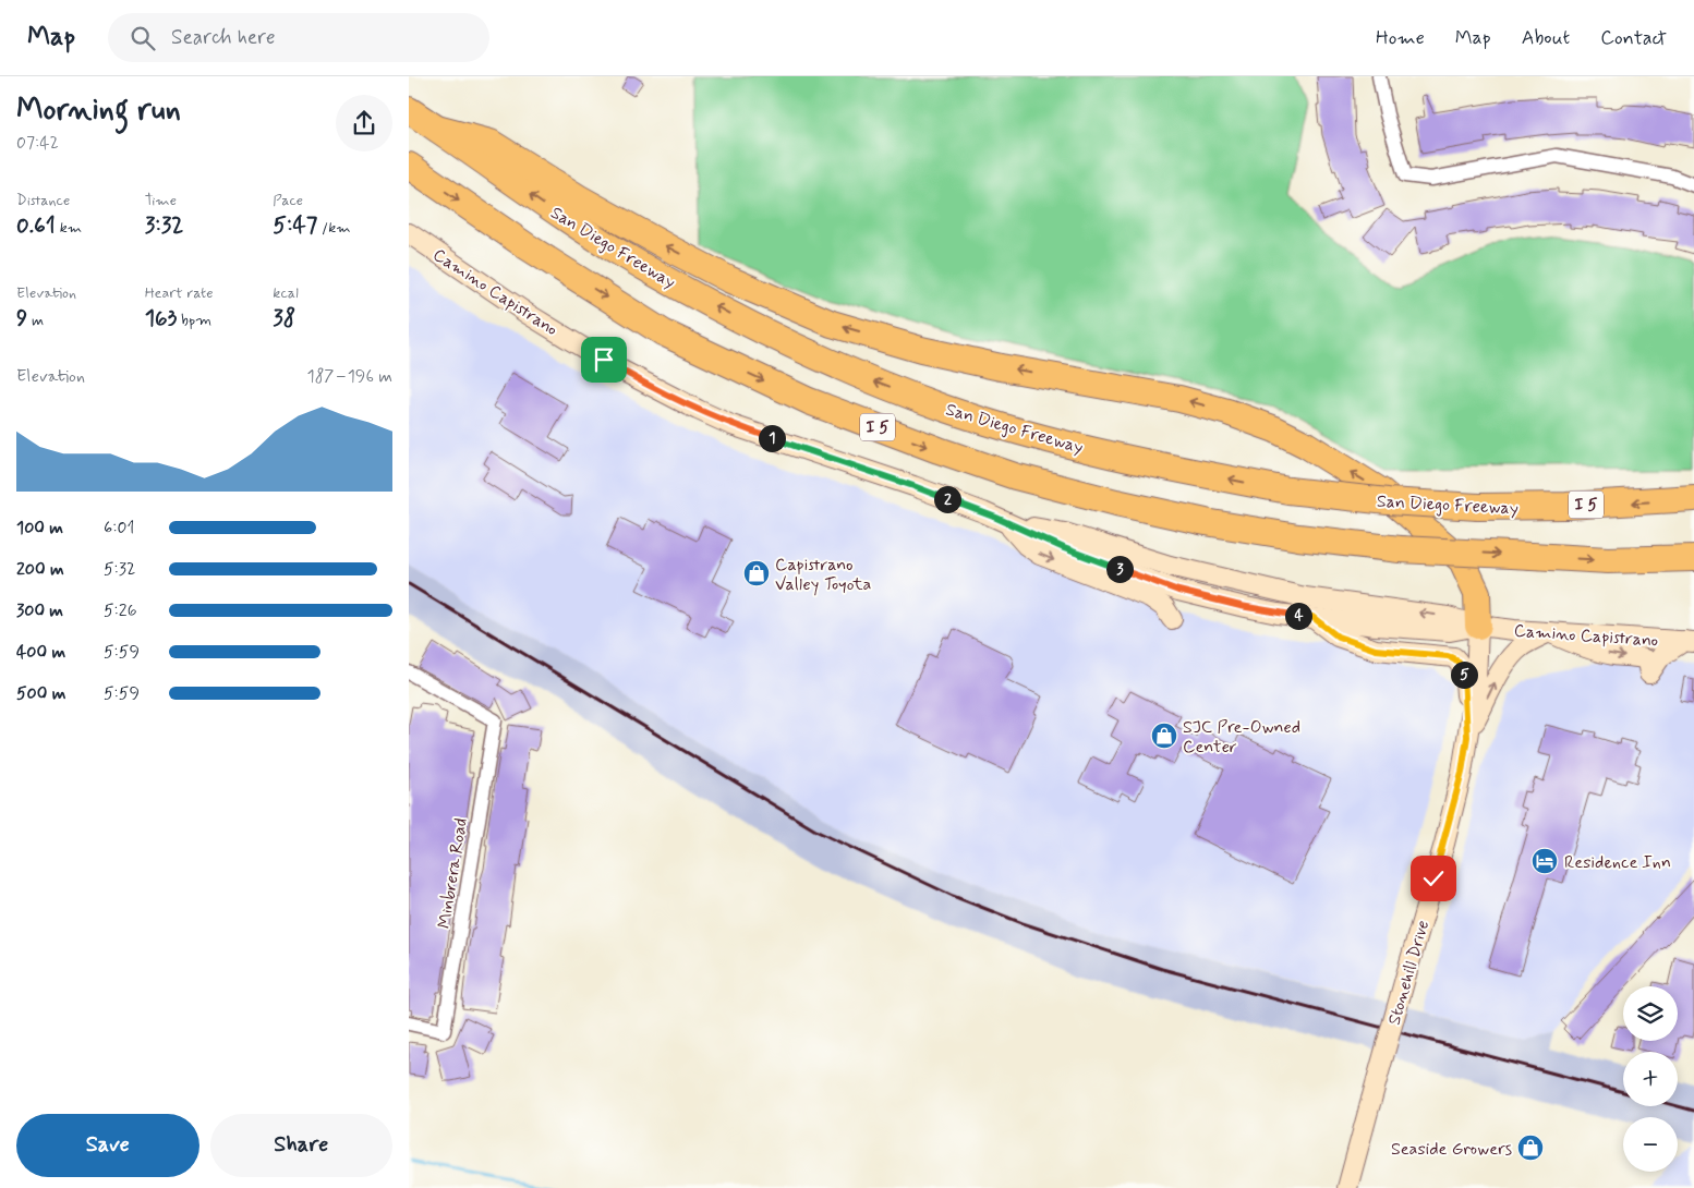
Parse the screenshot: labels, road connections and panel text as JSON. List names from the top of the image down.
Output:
{
  "streets": {
    "highway": ["San Diego Freeway", "I 5"],
    "main road": ["Camino Capistrano", "Stonehill Drive"],
    "street": ["Minbrera Road"]
  },
  "crossings": [
    ["Camino Capistrano", "Stonehill Drive"]
  ],
  "places": {
    "shop": ["Capistrano Valley Toyota", "SJC Pre-Owned Center", "Seaside Growers"],
    "hotel": ["Residence Inn"]
  },
  "page": {
    "header": "Map",
    "search": "Search here",
    "nav": [
      "Home",
      "Map",
      "About",
      "Contact"
    ],
    "heading": ["Morning run", "07:42"],
    "stats": [
      ["Distance", "0.61 km"],
      ["Time", "3:32"],
      ["Pace", "5:47 /km"],
      ["Elevation", "9 m"],
      ["Heart rate", "163 bpm"],
      ["kcal", "38"]
    ],
    "chart": ["Elevation", "187–196 m"],
    "pins": [
      "1",
      "2",
      "3",
      "4",
      "5"
    ],
    "list": [
      {
        "name": "100 m",
        "note": "6:01"
      },
      {
        "name": "200 m",
        "note": "5:32"
      },
      {
        "name": "300 m",
        "note": "5:26"
      },
      {
        "name": "400 m",
        "note": "5:59"
      },
      {
        "name": "500 m",
        "note": "5:59"
      }
    ],
    "map_buttons": ["+", "−"],
    "buttons": ["Save", "Share"]
  }
}
